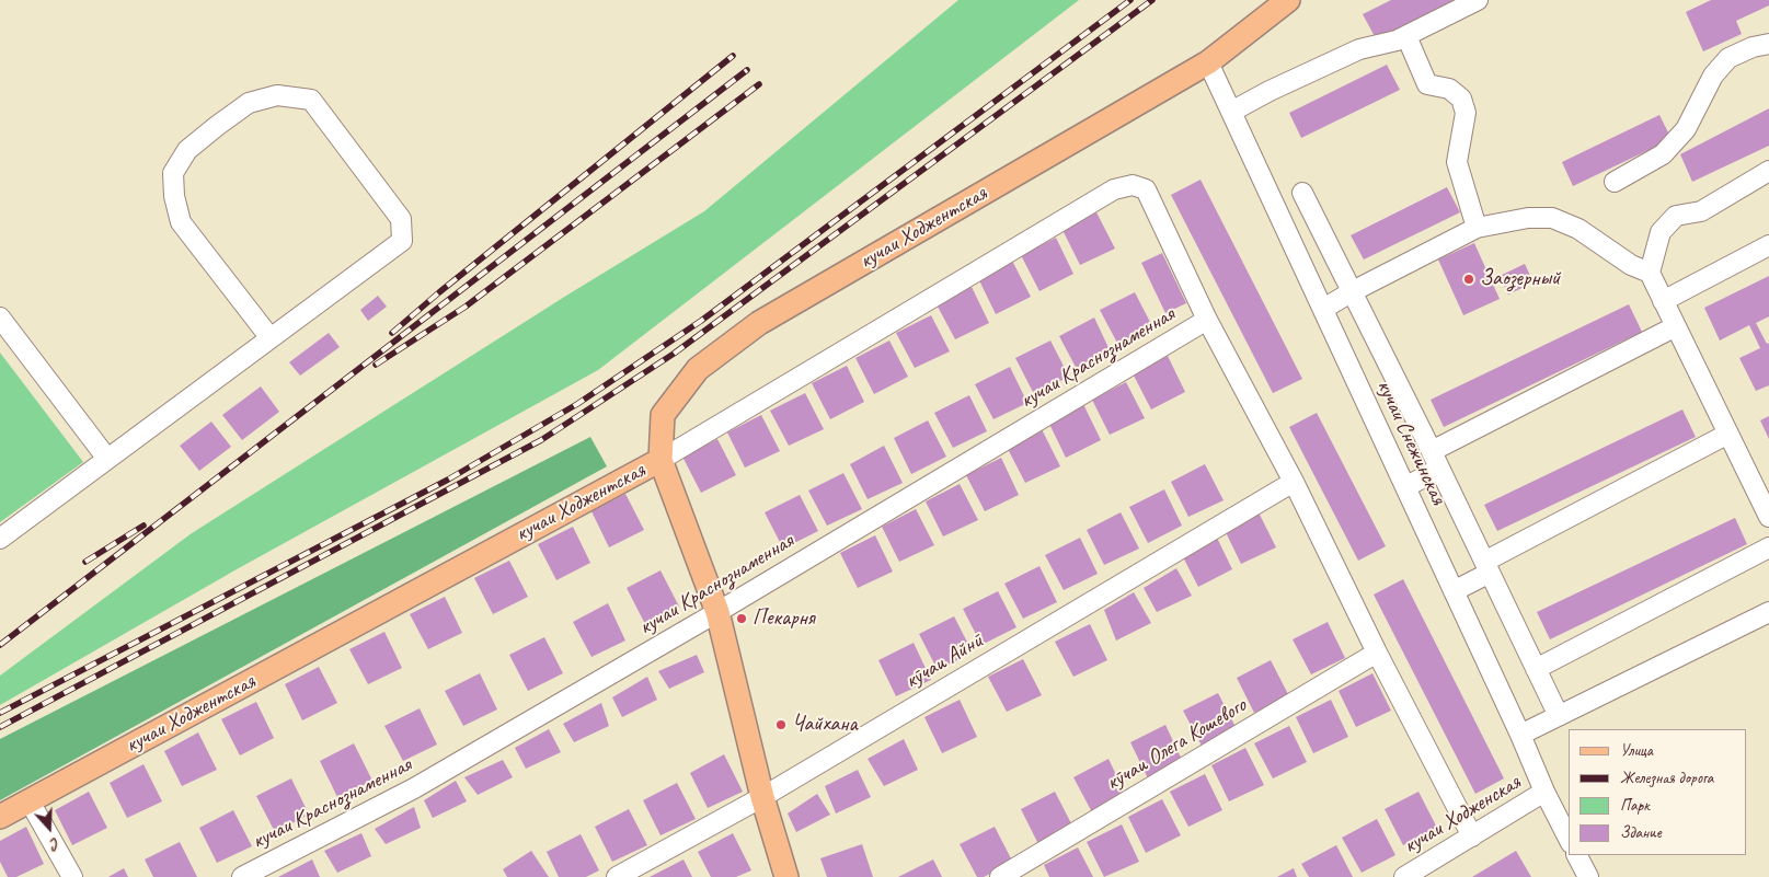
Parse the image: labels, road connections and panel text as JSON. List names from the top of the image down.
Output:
{
  "streets": {
    "main road": ["кучаи Ходжентская"],
    "street": [
      "кучаи Краснознаменная",
      "кучаи Снежинская",
      "кӯчаи Айнӣ",
      "кӯчаи Олега Кошевого",
      "кучаи Ходженская"
    ]
  },
  "crossings": [
    ["кучаи Ходжентская", "кучаи Снежинская"],
    ["кучаи Снежинская", "кучаи Ходженская"]
  ],
  "places": ["Заозерный", "Пекарня", "Чайхана"],
  "legend": [
    "Улица",
    "Железная дорога",
    "Парк",
    "Здание"
  ],
  "north": "bottom"
}
